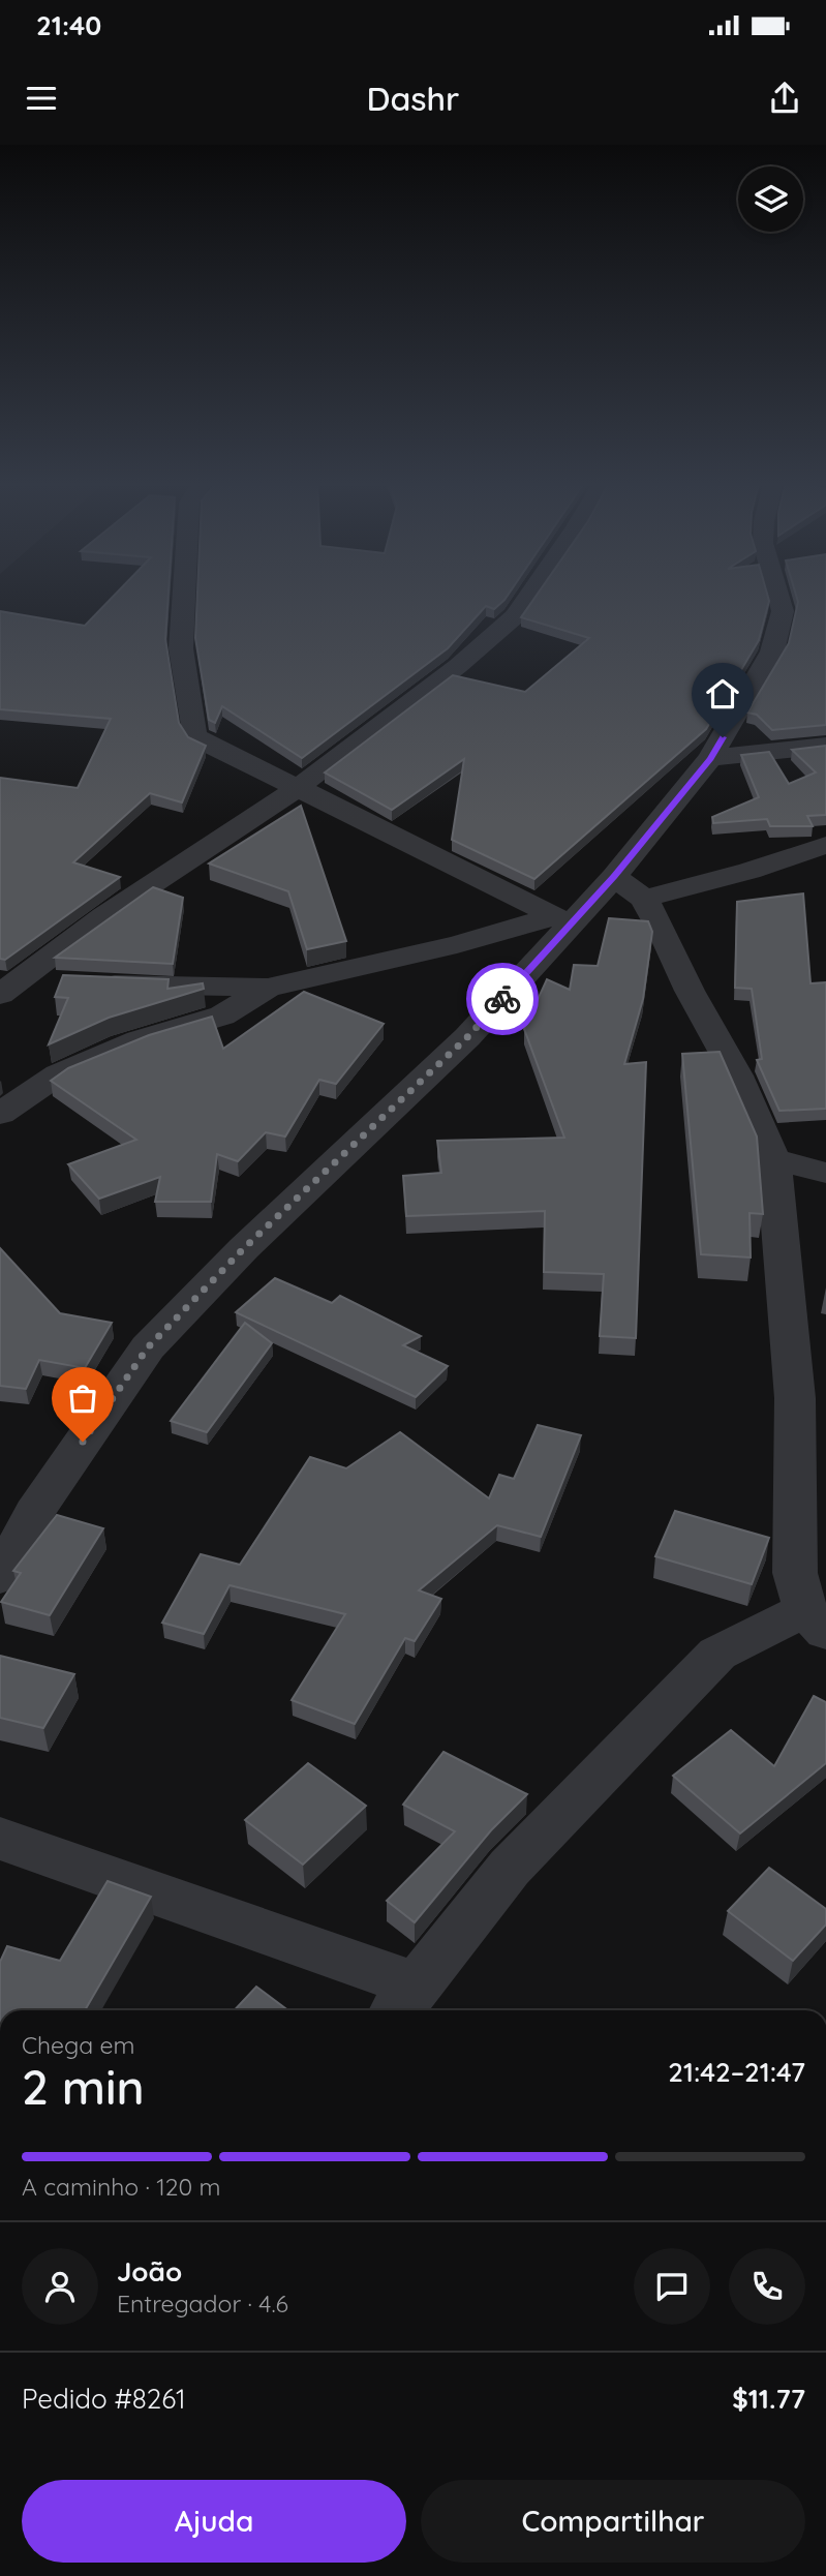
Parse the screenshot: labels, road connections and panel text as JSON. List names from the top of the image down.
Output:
{
  "page": {
    "status": "21:40",
    "header": "Dashr",
    "heading": ["2 min", "Chega em", "21:42–21:47"],
    "panel": [
      "João",
      "Entregador · 4.6",
      "Pedido #8261",
      "$11.77"
    ],
    "bar": "A caminho · 120 m",
    "buttons": ["Ajuda", "Compartilhar"]
  }
}
